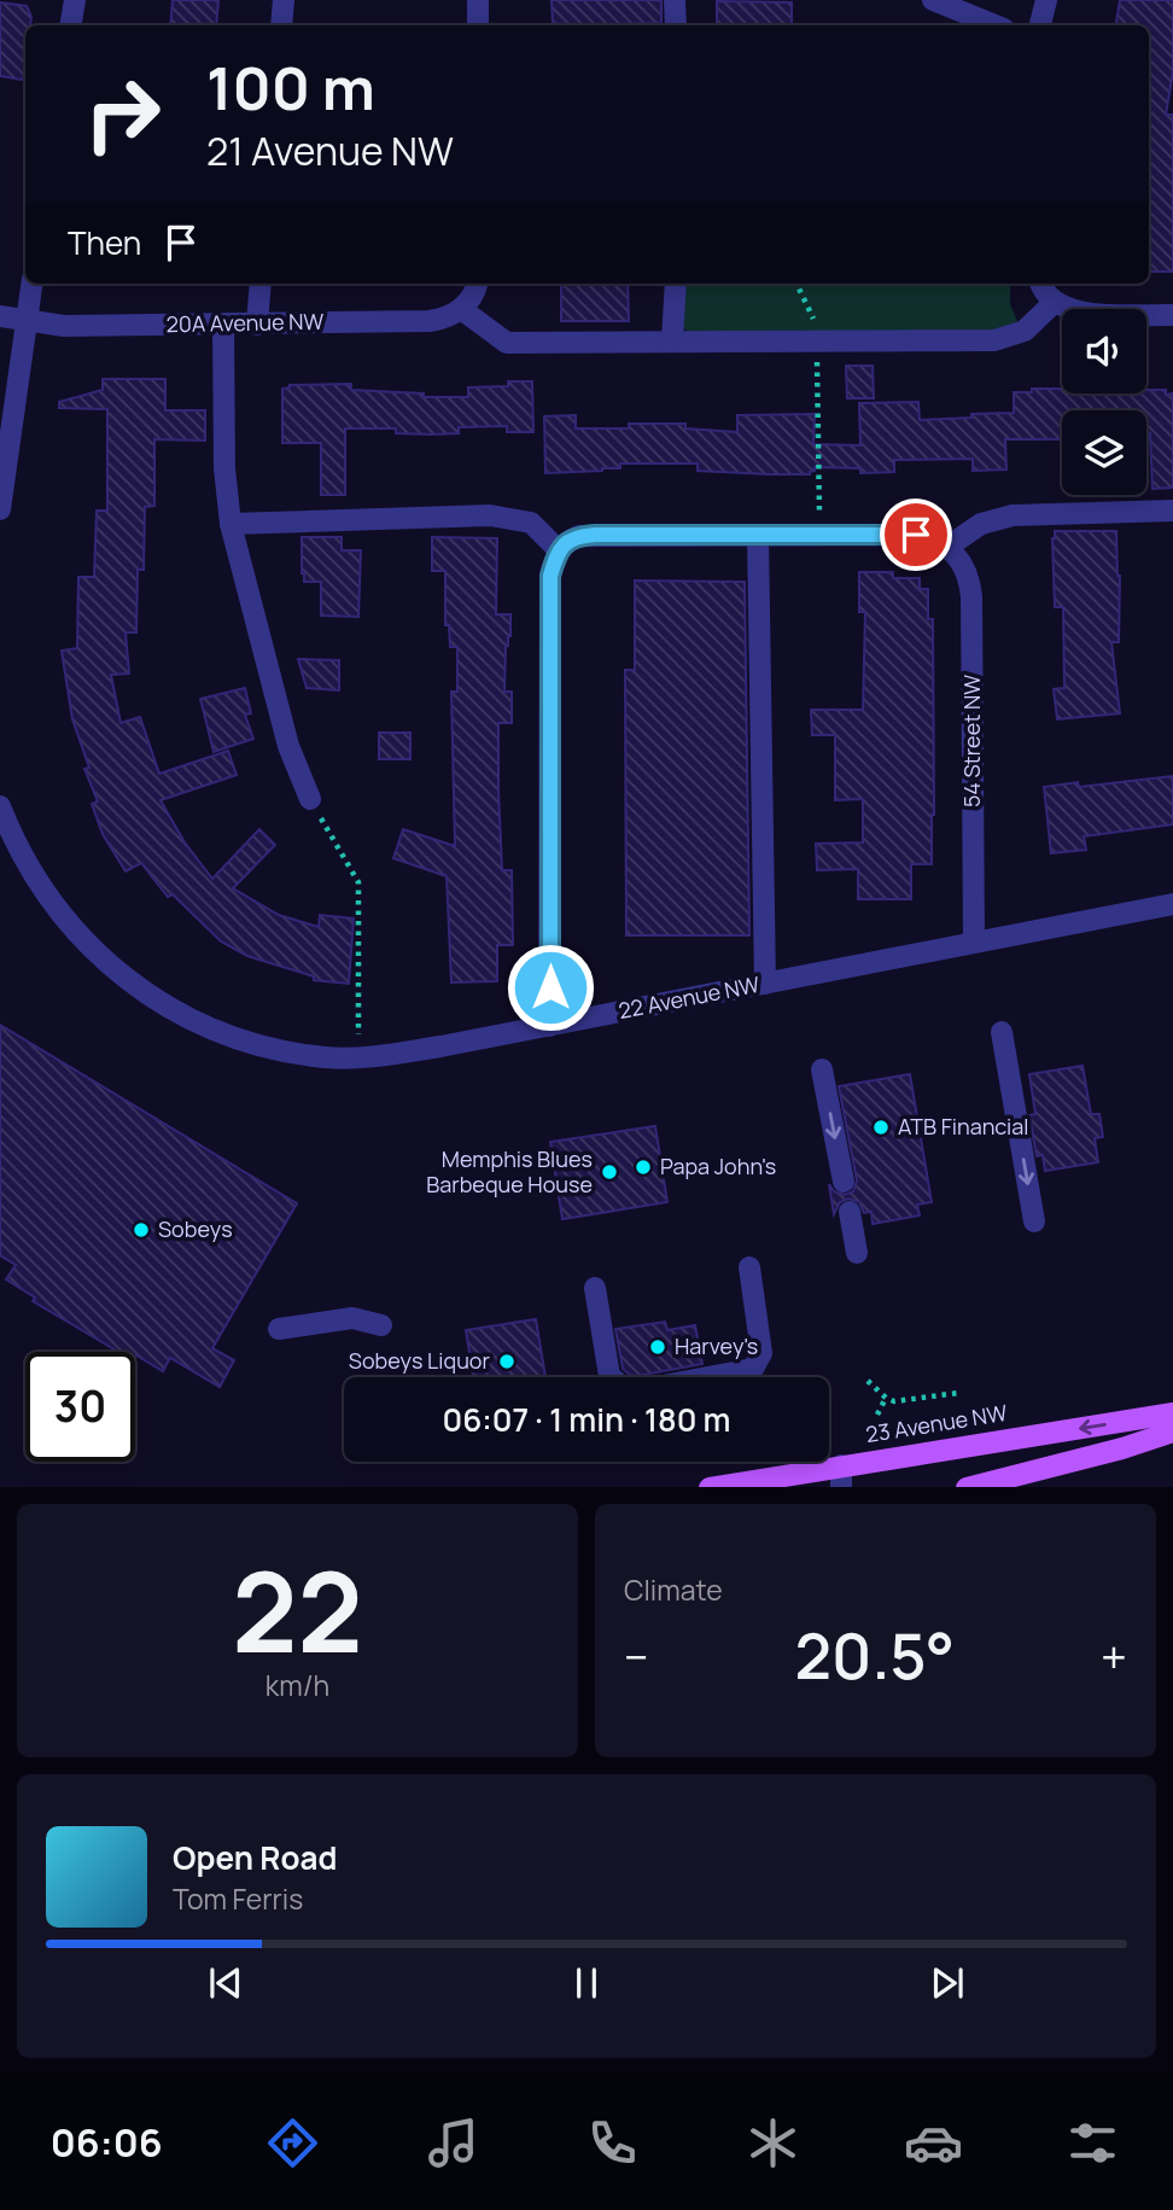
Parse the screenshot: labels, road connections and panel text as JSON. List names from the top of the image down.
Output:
{
  "streets": {
    "main road": ["23 Avenue NW"],
    "street": ["20A Avenue NW", "54 Street NW", "22 Avenue NW"]
  },
  "crossings": [
    ["54 Street NW", "22 Avenue NW"]
  ],
  "places": [
    "ATB Financial",
    "Papa John's",
    "Memphis Blues Barbeque House",
    "Sobeys",
    "Harvey's",
    "Sobeys Liquor"
  ],
  "page": {
    "turn": ["100 m", "21 Avenue NW"],
    "then": "Then",
    "limit": "30",
    "trip": "06:07 · 1 min · 180 m",
    "tile": [
      ["22", "km/h"],
      "Climate"
    ],
    "heat": ["−", "20.5°", "+"],
    "song": ["Open Road", "Tom Ferris"],
    "tabs": "06:06"
  }
}
